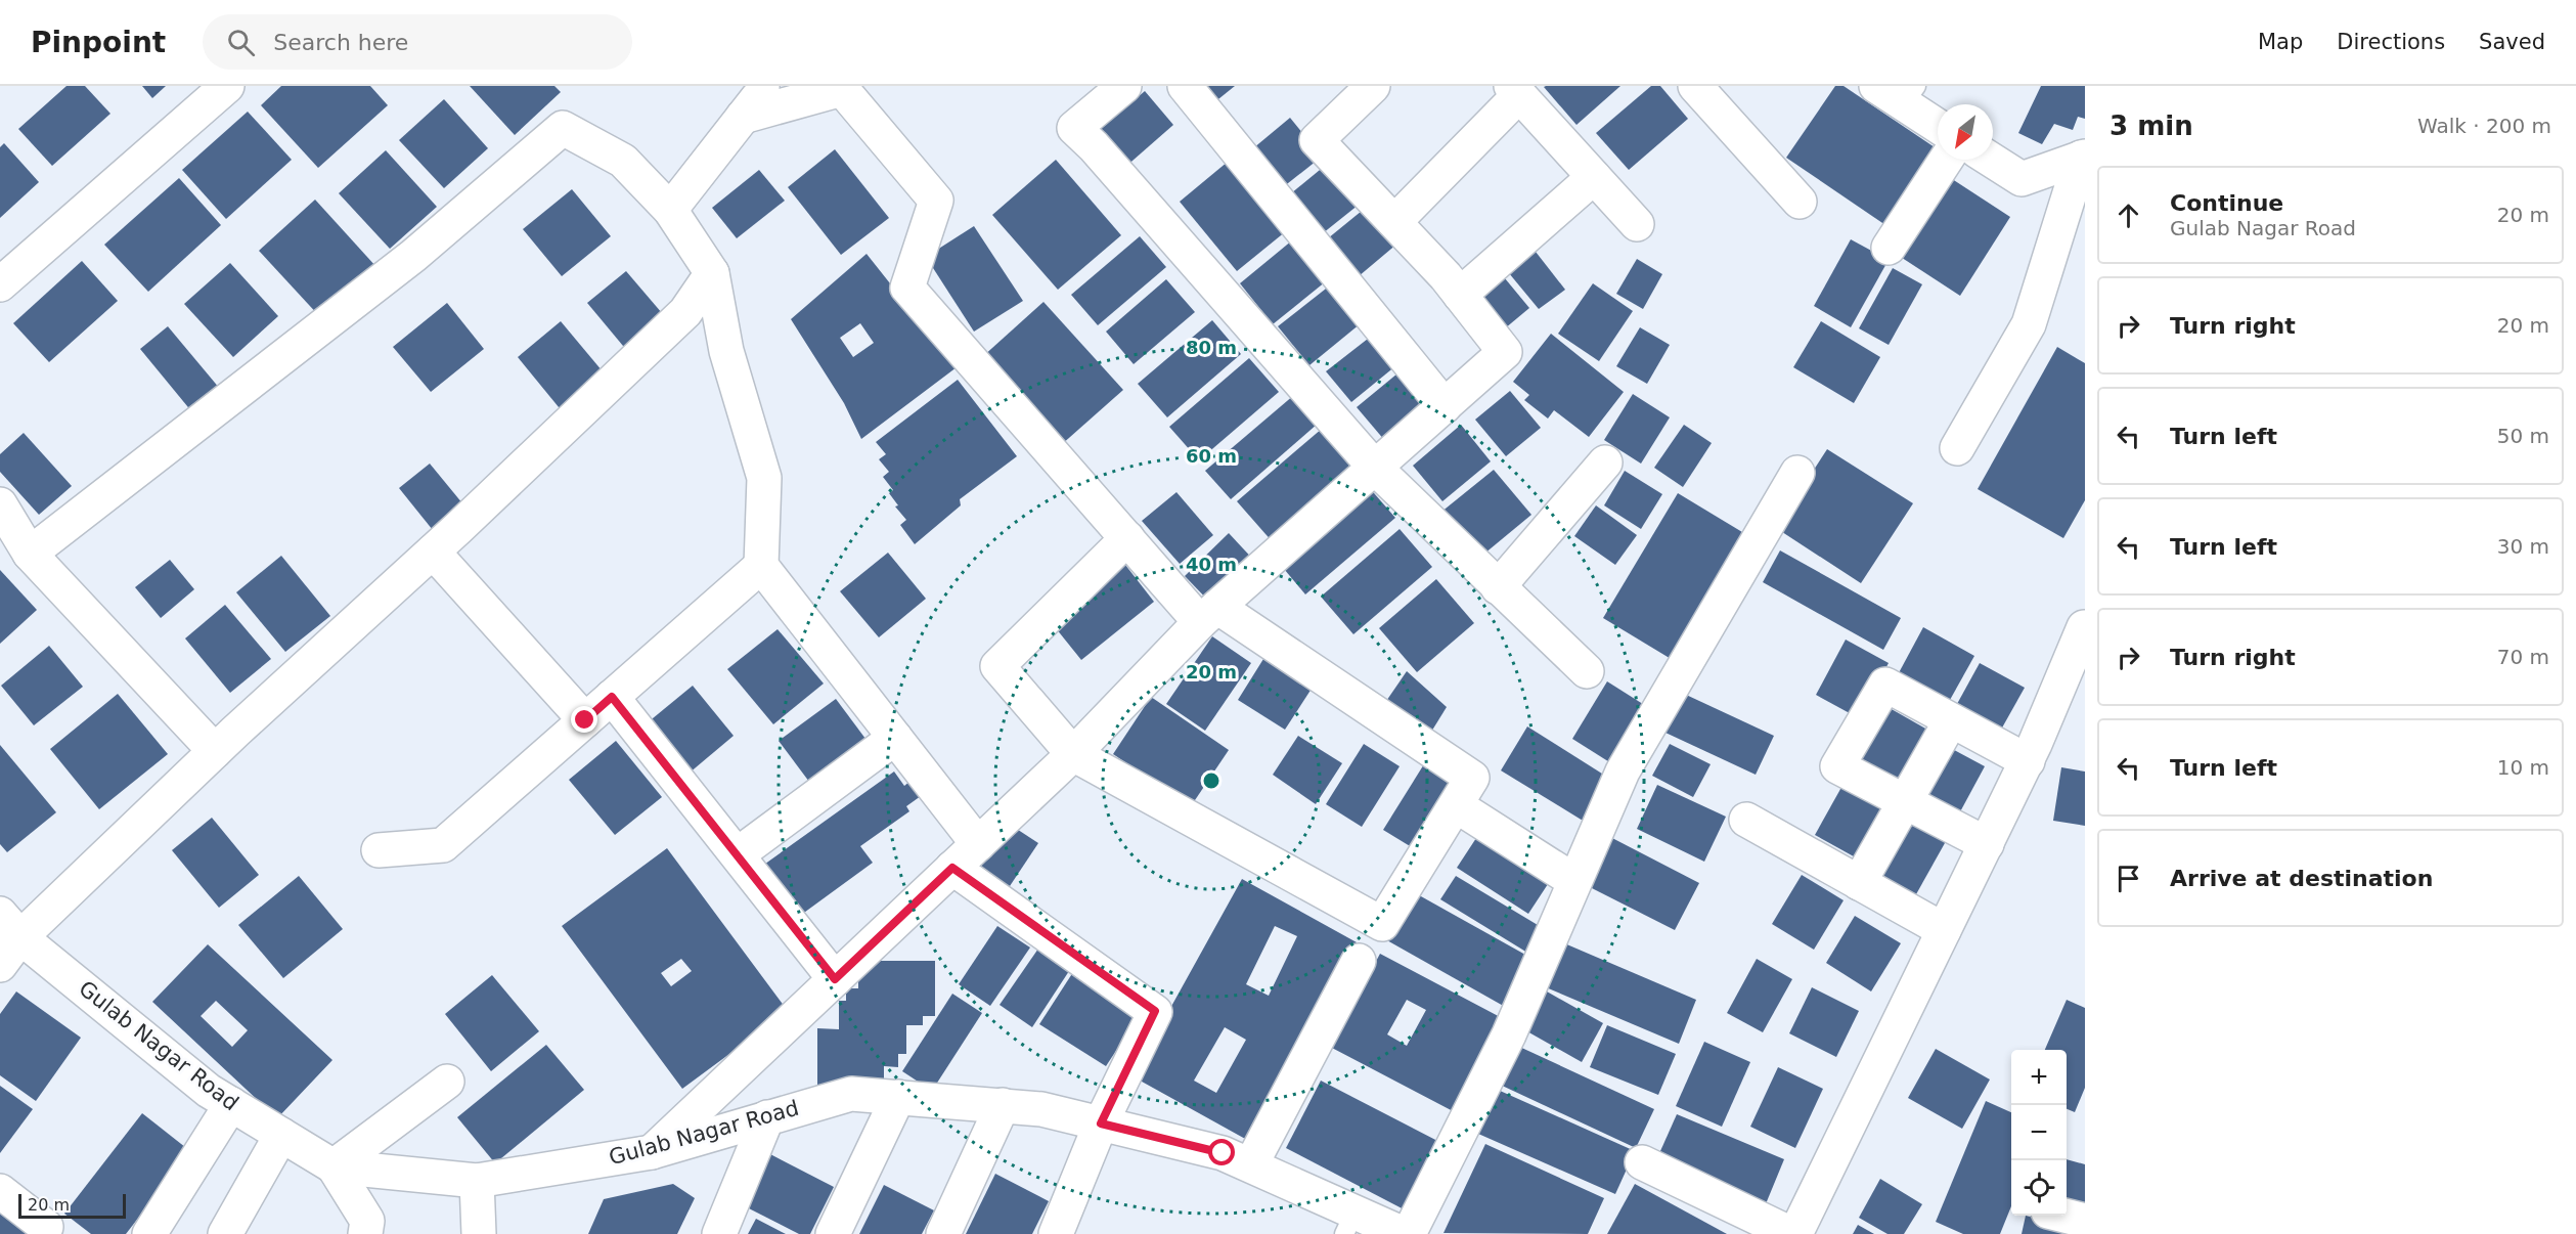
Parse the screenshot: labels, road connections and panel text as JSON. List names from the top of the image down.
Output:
{
  "streets": {
    "street": ["Gulab Nagar Road"]
  },
  "scale_bar": "20 m",
  "north": "bottom left",
  "page": {
    "header": "Pinpoint",
    "search": "Search here",
    "nav": ["Map", "Directions", "Saved"],
    "heading": ["3 min", "Walk · 200 m"],
    "list": [
      ["Continue", "Gulab Nagar Road", "20 m"],
      ["Turn right", "20 m"],
      ["Turn left", "50 m"],
      ["Turn left", "30 m"],
      ["Turn right", "70 m"],
      ["Turn left", "10 m"],
      "Arrive at destination"
    ],
    "map_buttons": ["+", "−"],
    "scale": "20 m"
  },
  "rings": [
    "80 m",
    "60 m",
    "40 m",
    "20 m"
  ]
}
